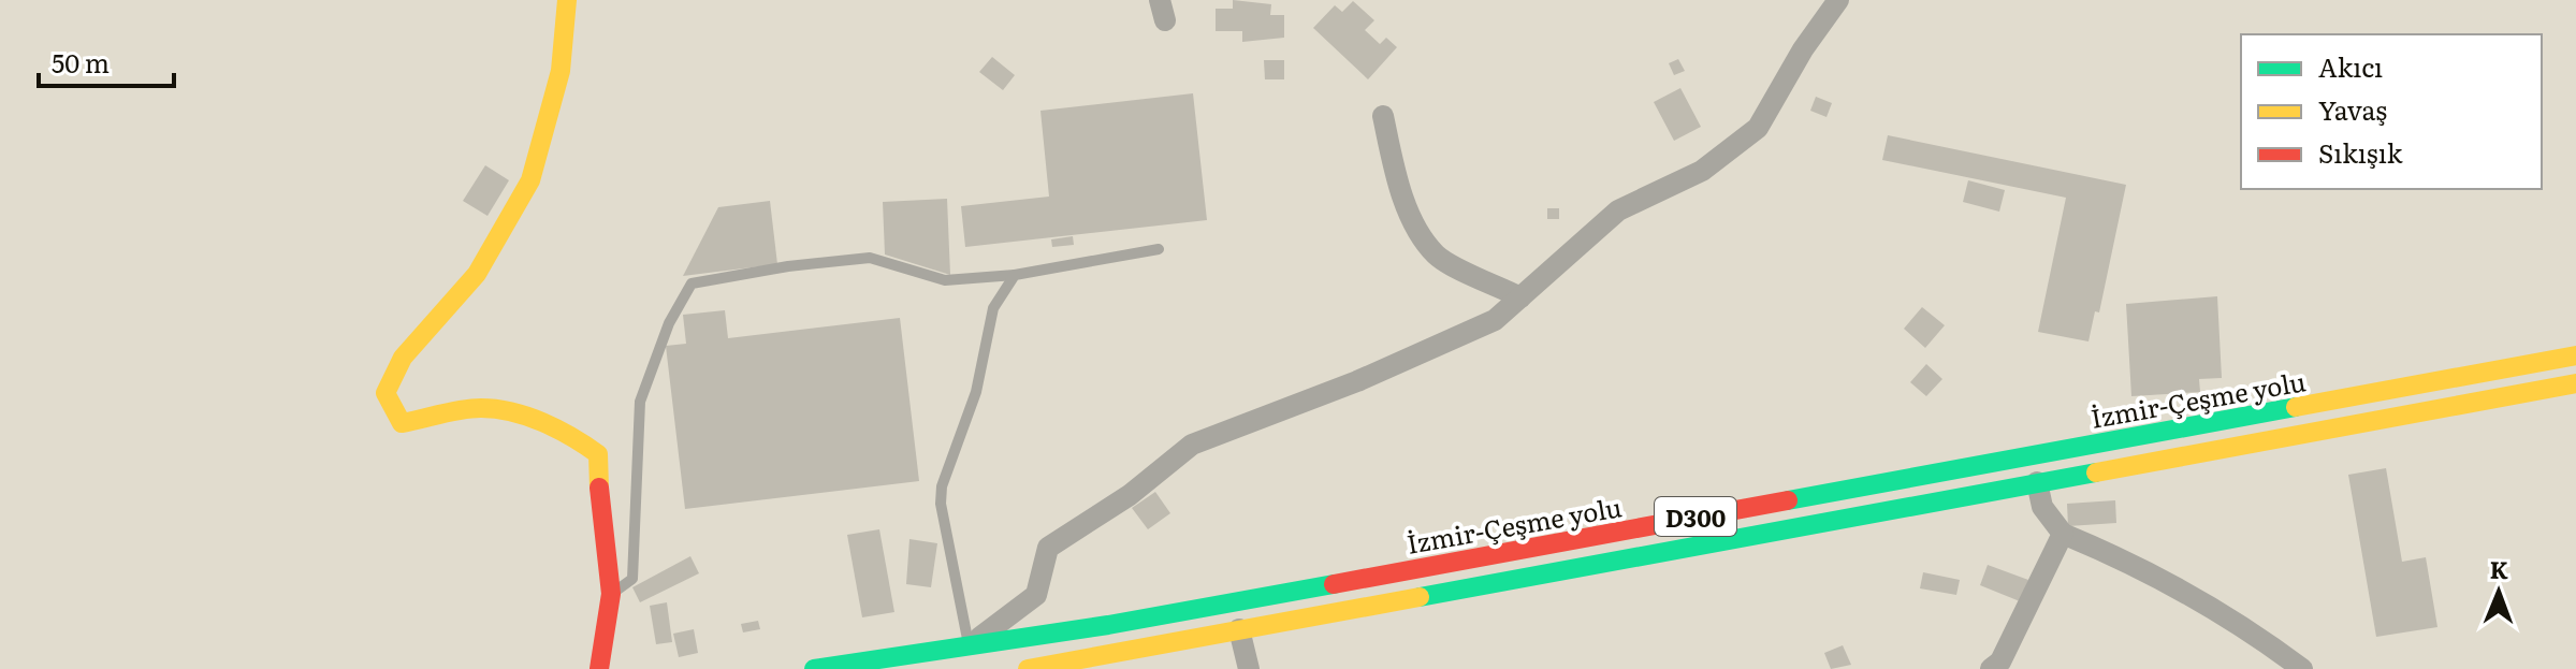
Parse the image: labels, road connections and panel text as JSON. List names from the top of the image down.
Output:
{
  "streets": {
    "main road": ["İzmir-Çeşme yolu", "D300"]
  },
  "legend": ["Akıcı", "Yavaş", "Sıkışık"],
  "scale_bar": "50 m",
  "north": "top"
}
